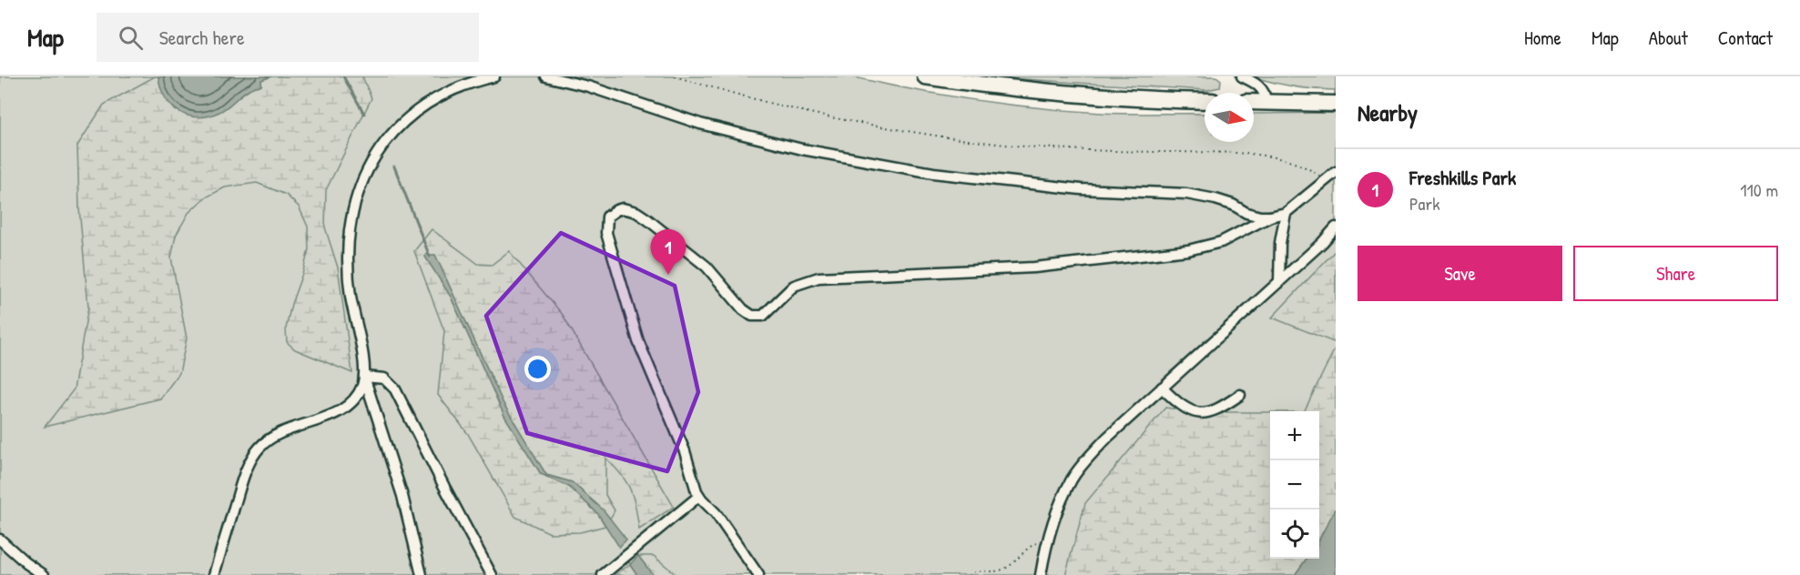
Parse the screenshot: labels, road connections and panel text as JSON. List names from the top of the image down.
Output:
{
  "north": "right",
  "page": {
    "header": "Map",
    "search": "Search here",
    "nav": [
      "Home",
      "Map",
      "About",
      "Contact"
    ],
    "heading": "Nearby",
    "list": [
      {
        "mark": "1",
        "name": "Freshkills Park",
        "note": "Park",
        "value": "110 m"
      }
    ],
    "pins": "1",
    "buttons": ["Save", "Share"],
    "map_buttons": ["+", "−"]
  }
}
